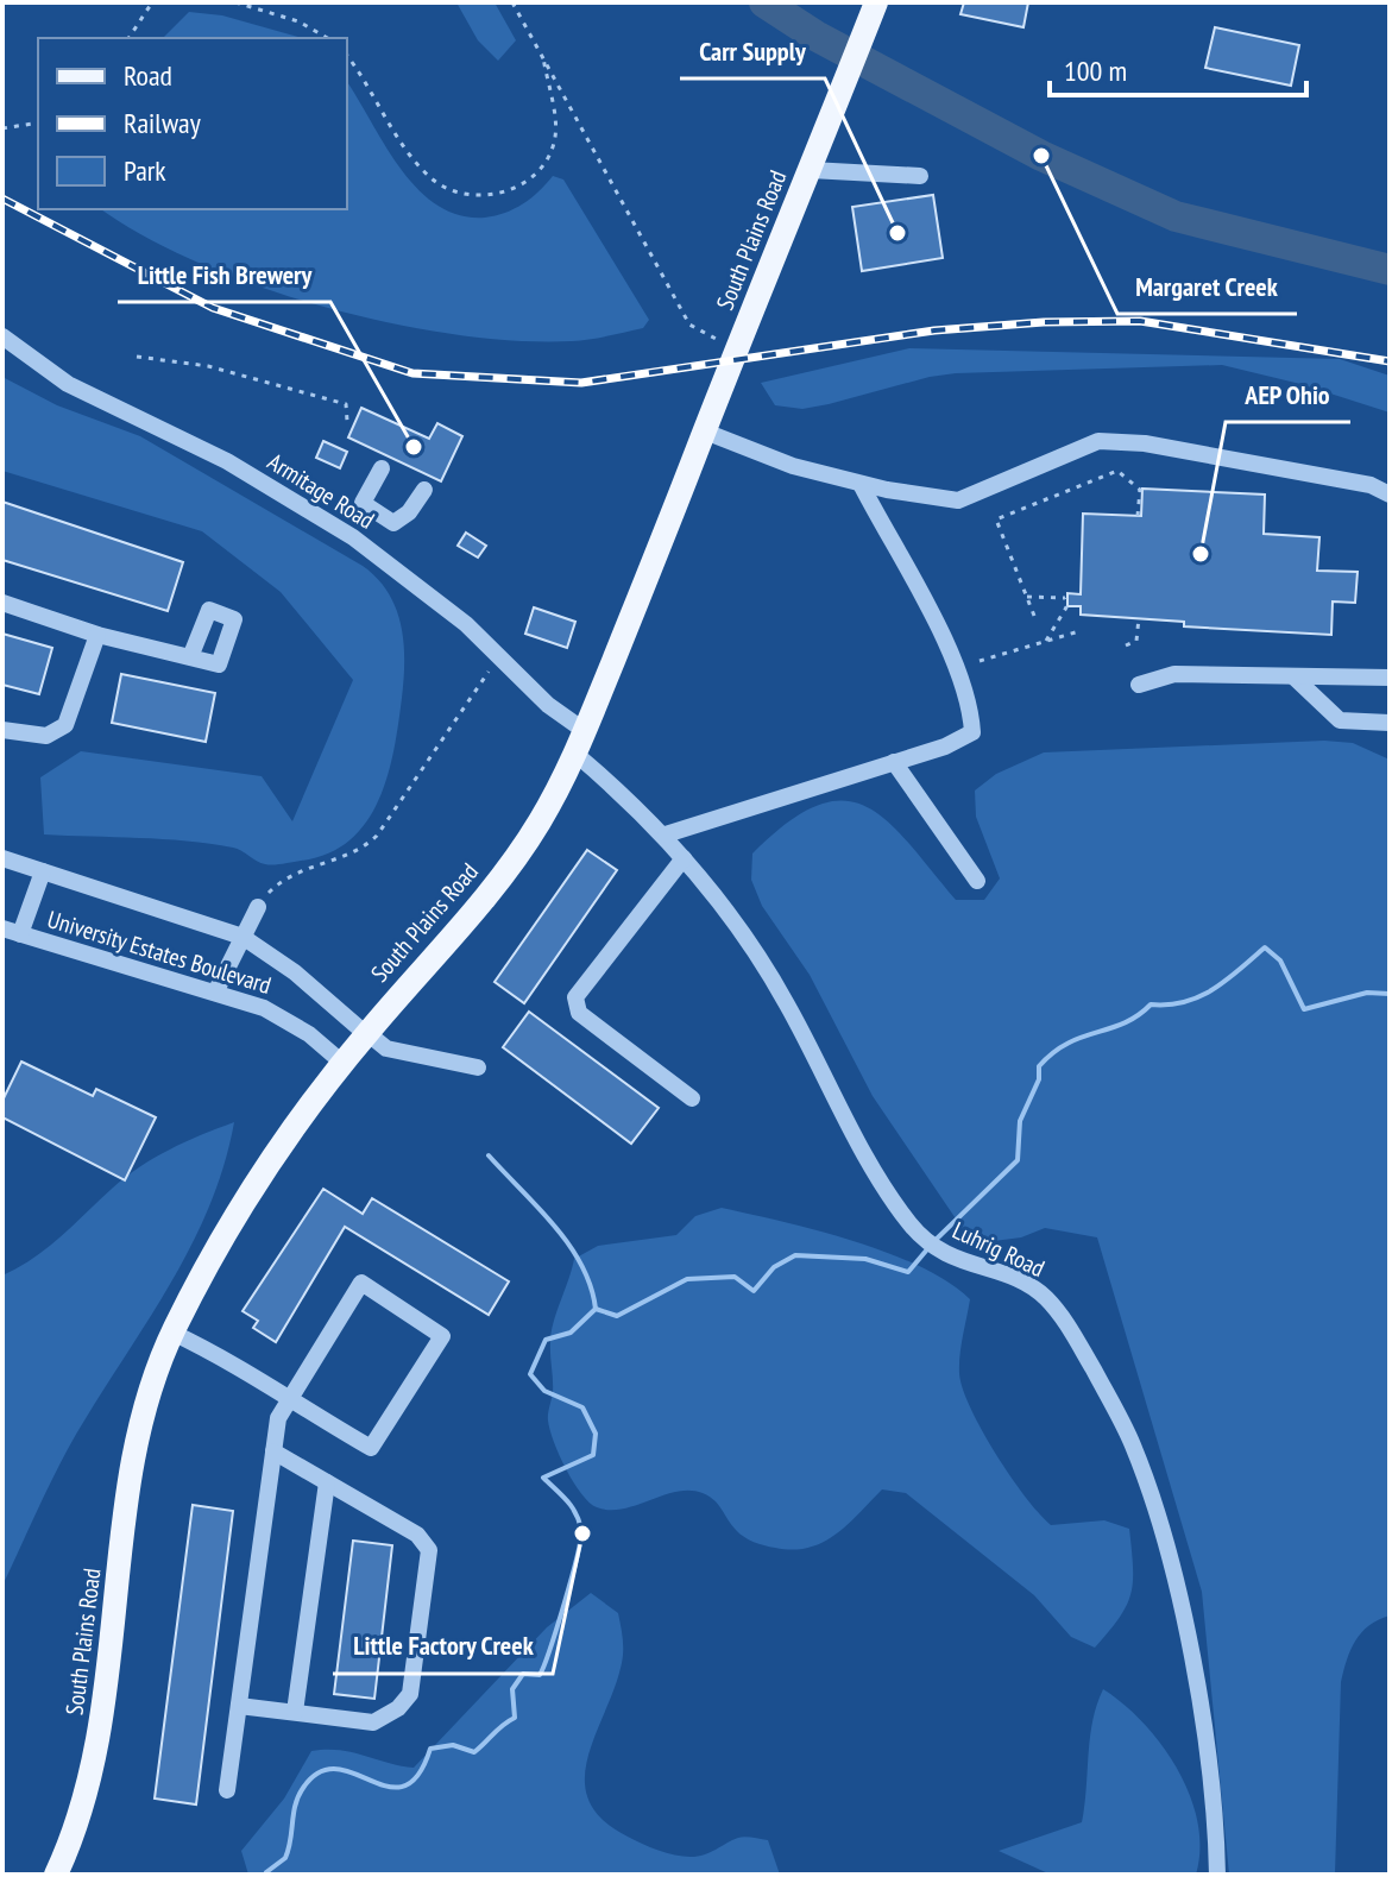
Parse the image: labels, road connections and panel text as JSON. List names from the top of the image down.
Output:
{
  "streets": {
    "main road": ["South Plains Road"],
    "street": ["Armitage Road", "University Estates Boulevard", "Luhrig Road"]
  },
  "crossings": [
    ["South Plains Road", "Armitage Road"],
    ["South Plains Road", "University Estates Boulevard"],
    ["South Plains Road", "Luhrig Road"],
    ["Armitage Road", "Luhrig Road"]
  ],
  "places": [
    "Margaret Creek",
    "Carr Supply",
    "Little Fish Brewery",
    "AEP Ohio",
    "Little Factory Creek"
  ],
  "legend": ["Road", "Railway", "Park"],
  "scale_bar": "100 m"
}
